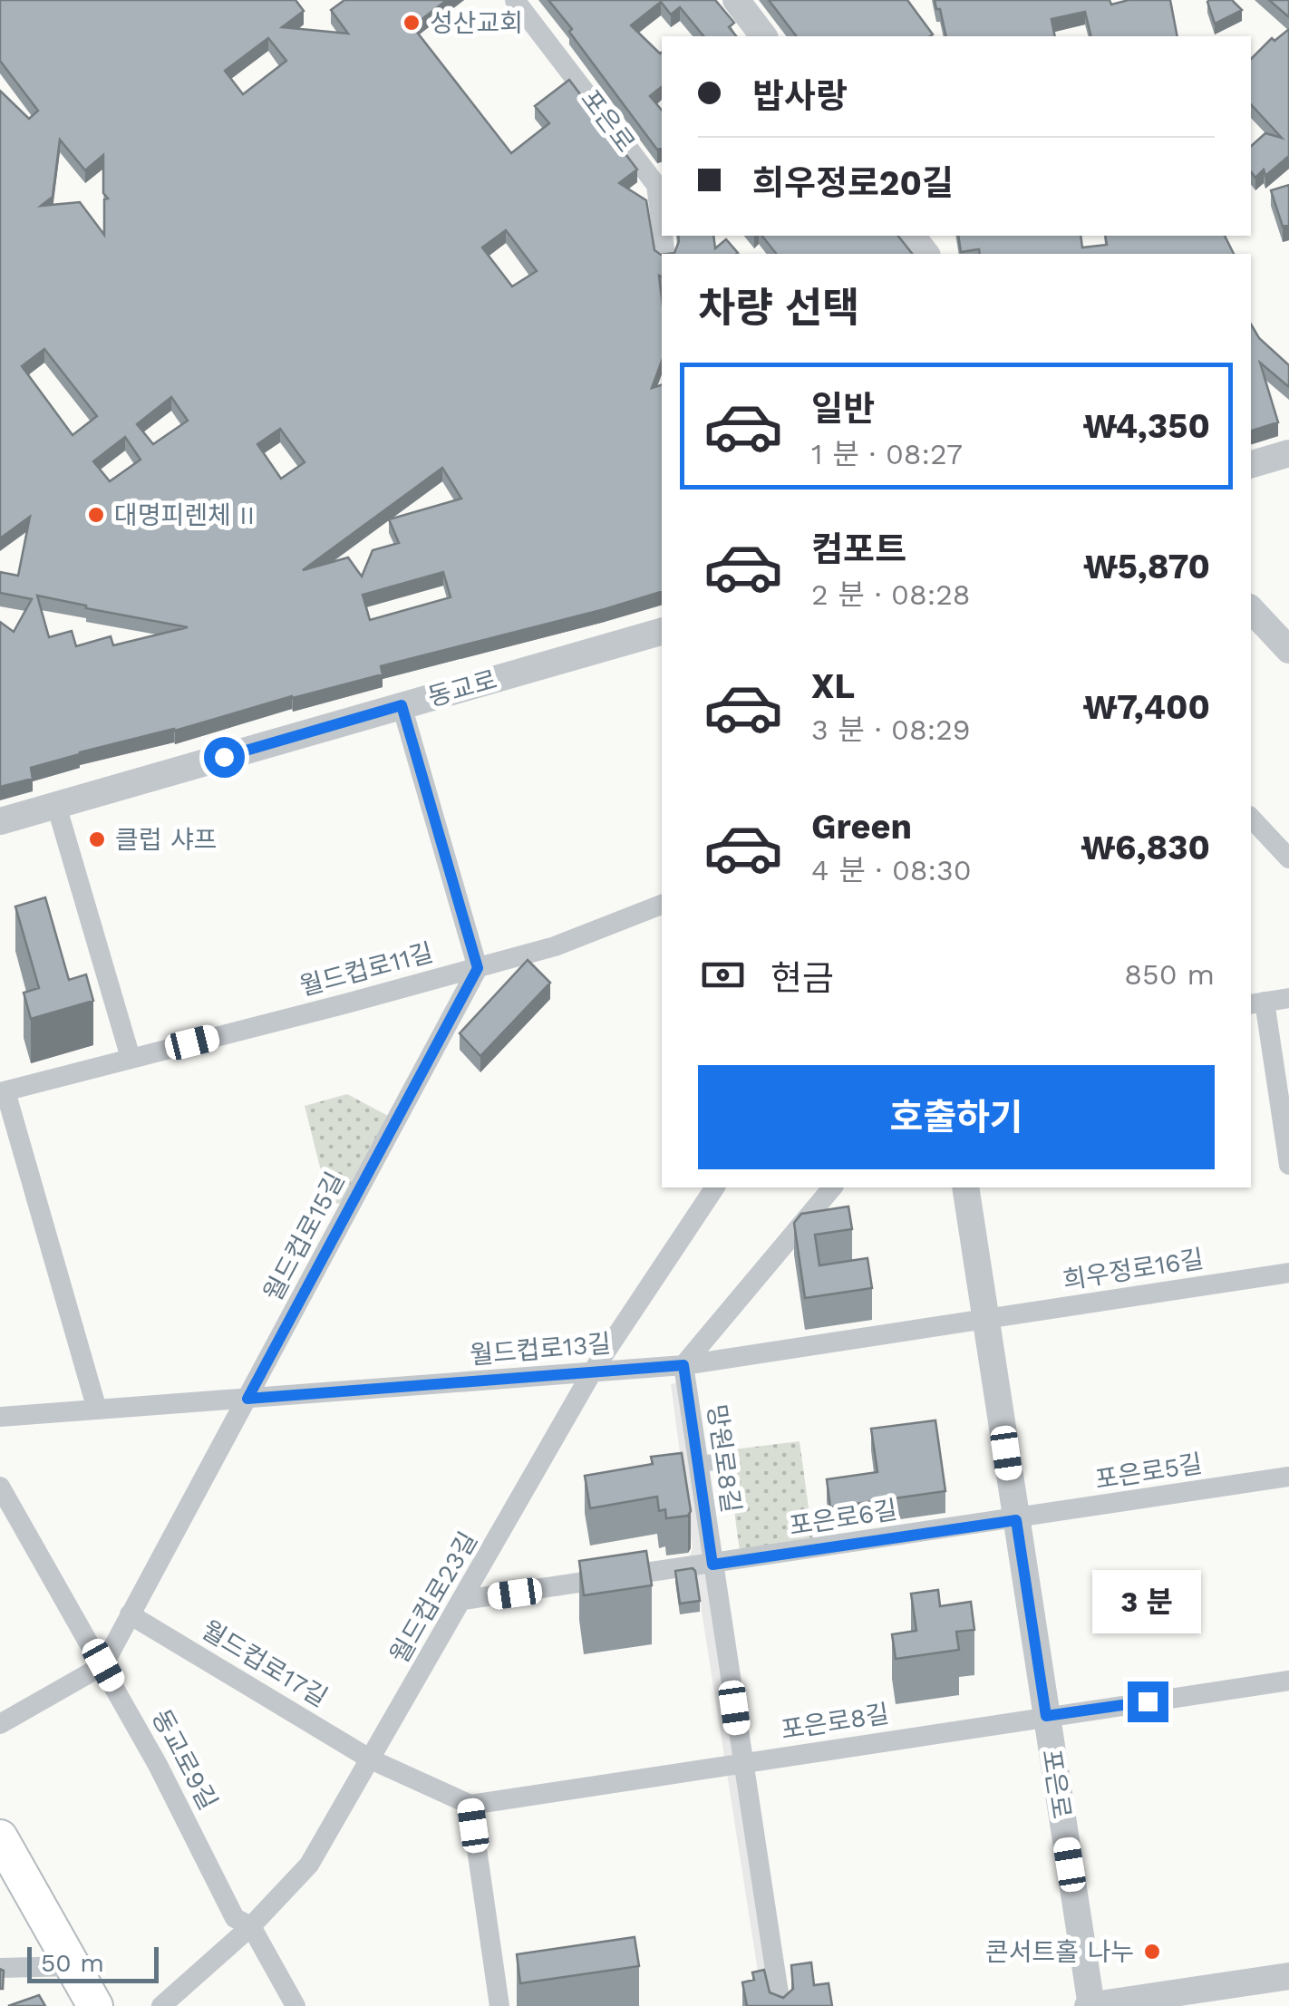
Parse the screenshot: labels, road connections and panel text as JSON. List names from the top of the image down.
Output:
{
  "streets": {
    "street": [
      "포은로",
      "동교로",
      "월드컵로11길",
      "월드컵로15길",
      "희우정로16길",
      "월드컵로13길",
      "망원로8길",
      "포은로5길",
      "포은로6길",
      "월드컵로23길",
      "월드컵로17길",
      "포은로8길",
      "동교로9길"
    ]
  },
  "crossings": [
    ["포은로", "희우정로16길"],
    ["포은로", "월드컵로13길"],
    ["포은로", "포은로5길"],
    ["포은로", "포은로6길"],
    ["포은로", "포은로8길"],
    ["월드컵로11길", "월드컵로15길"],
    ["월드컵로15길", "월드컵로13길"],
    ["월드컵로15길", "월드컵로17길"],
    ["월드컵로15길", "동교로9길"],
    ["희우정로16길", "월드컵로13길"],
    ["월드컵로13길", "망원로8길"],
    ["월드컵로13길", "월드컵로23길"],
    ["망원로8길", "포은로6길"],
    ["망원로8길", "포은로8길"],
    ["포은로5길", "포은로6길"],
    ["포은로6길", "월드컵로23길"],
    ["월드컵로23길", "월드컵로17길"],
    ["월드컵로23길", "동교로9길"],
    ["월드컵로17길", "포은로8길"]
  ],
  "places": [
    "성산교회",
    "대명피렌체 II",
    "클럽 샤프",
    "콘서트홀 나누"
  ],
  "scale_bar": "50 m",
  "page": {
    "banner": ["밥사랑", "희우정로20길"],
    "heading": "차량 선택",
    "list": [
      {
        "name": "일반",
        "note": "1 분 · 08:27",
        "value": "₩4,350"
      },
      {
        "name": "컴포트",
        "note": "2 분 · 08:28",
        "value": "₩5,870"
      },
      {
        "name": "XL",
        "note": "3 분 · 08:29",
        "value": "₩7,400"
      },
      {
        "name": "Green",
        "note": "4 분 · 08:30",
        "value": "₩6,830"
      }
    ],
    "pay": ["현금", "850 m"],
    "buttons": "호출하기",
    "bubble": "3 분",
    "scale": "50 m"
  }
}
